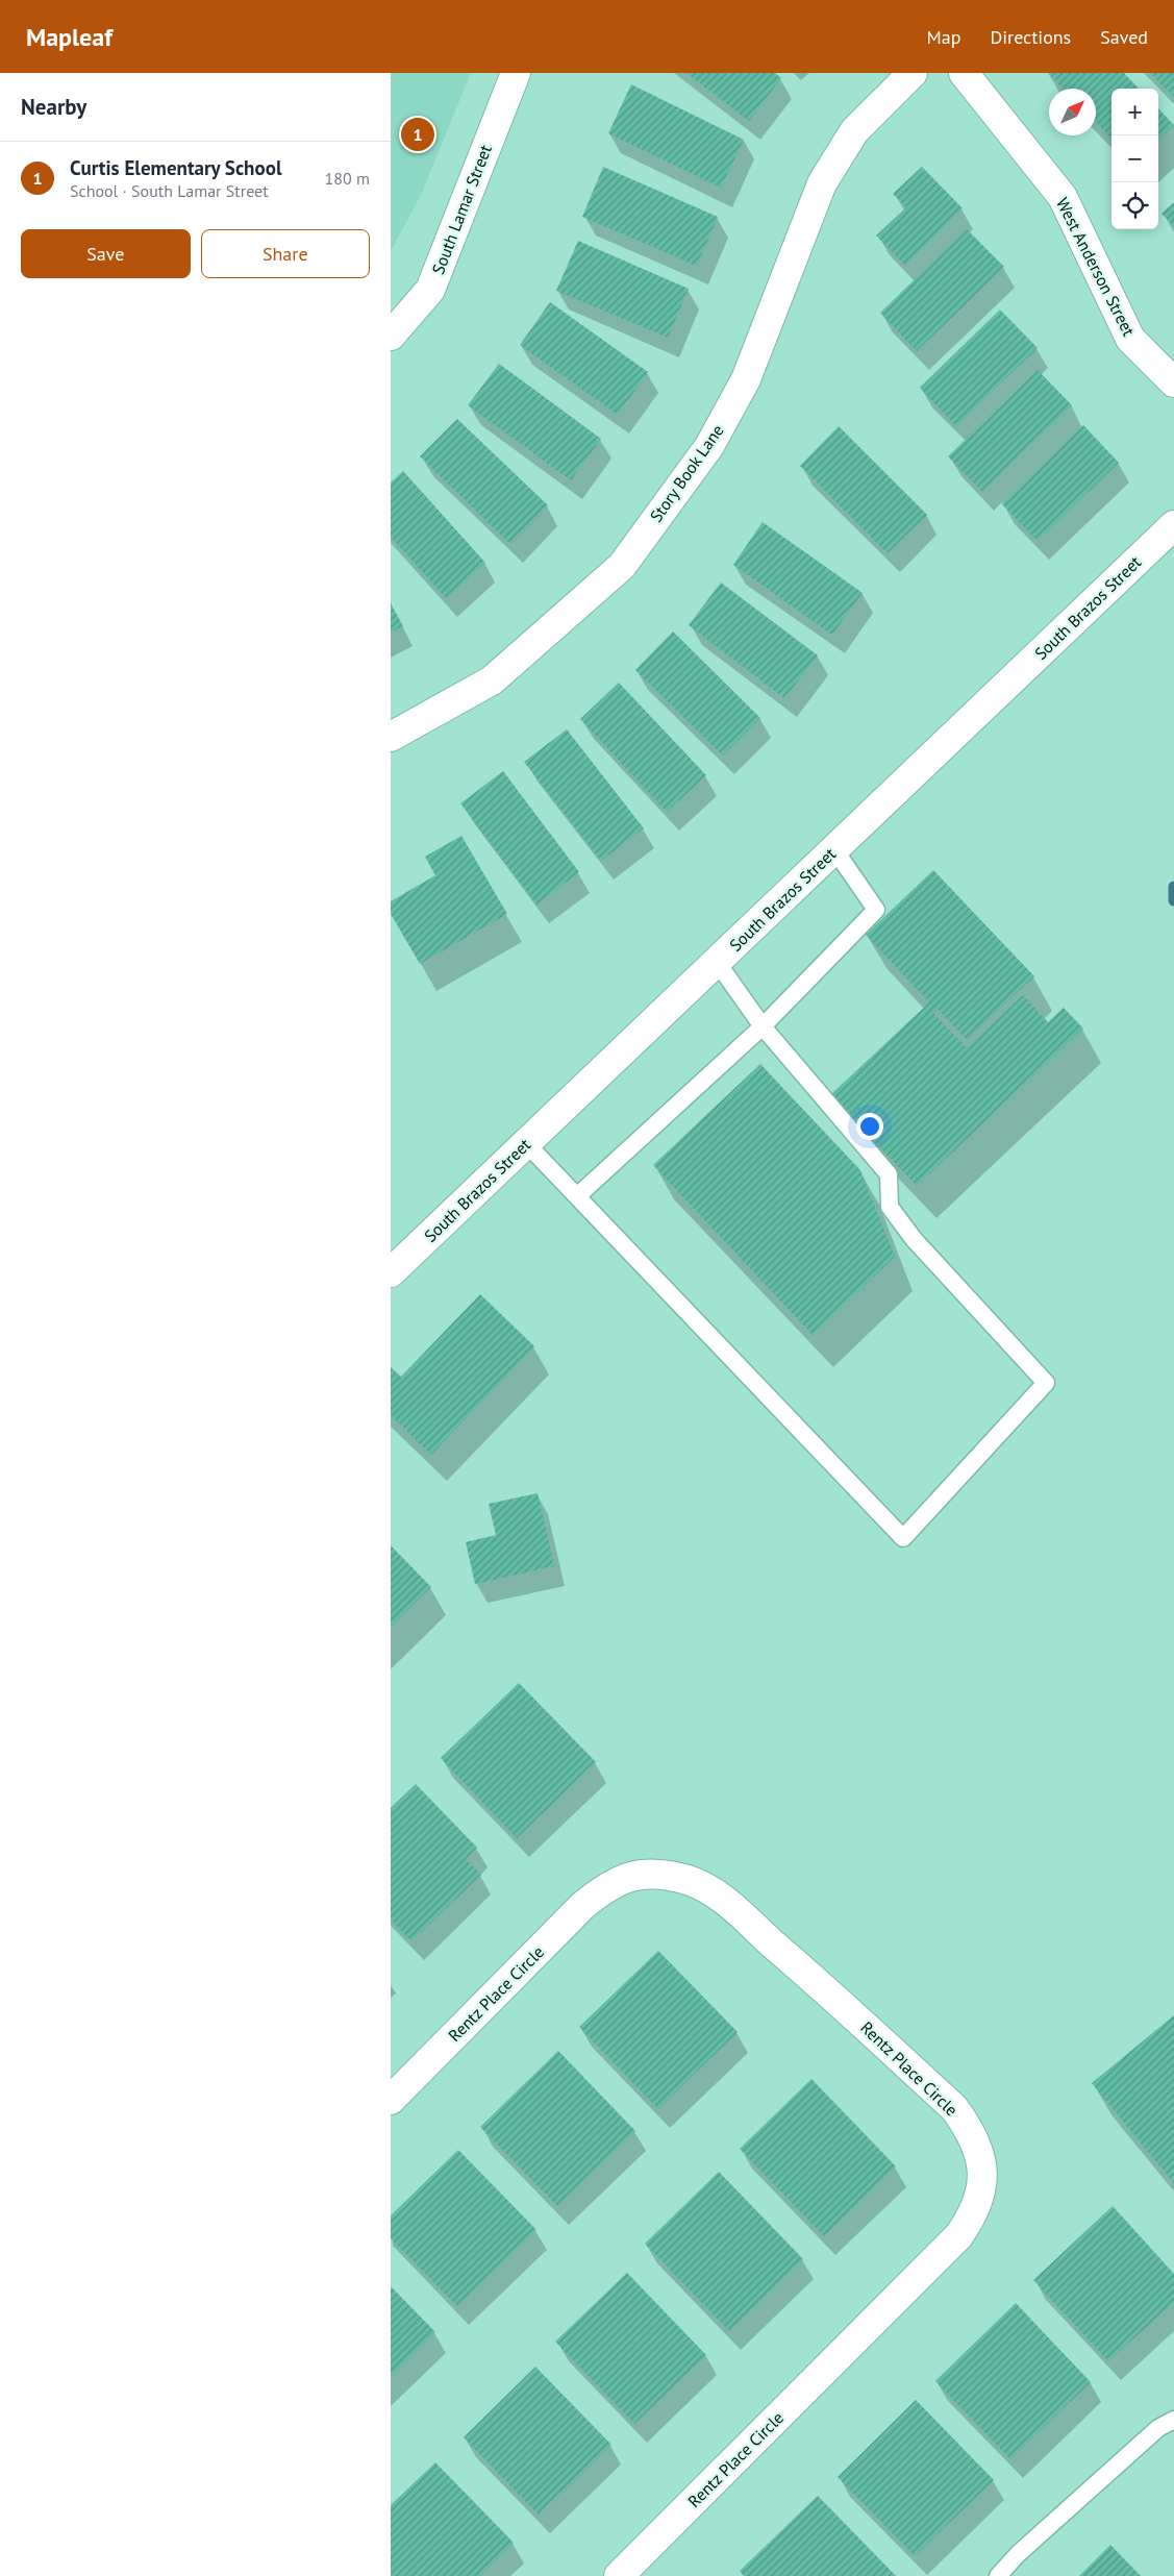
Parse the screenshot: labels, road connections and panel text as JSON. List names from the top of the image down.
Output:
{
  "streets": {
    "street": [
      "South Lamar Street",
      "West Anderson Street",
      "Story Book Lane",
      "South Brazos Street",
      "Rentz Place Circle"
    ]
  },
  "north": "top right",
  "page": {
    "header": "Mapleaf",
    "nav": ["Map", "Directions", "Saved"],
    "heading": "Nearby",
    "map_buttons": ["+", "−"],
    "pins": "1",
    "list": [
      {
        "mark": "1",
        "name": "Curtis Elementary School",
        "note": "School · South Lamar Street",
        "value": "180 m"
      }
    ],
    "buttons": ["Save", "Share"]
  }
}
